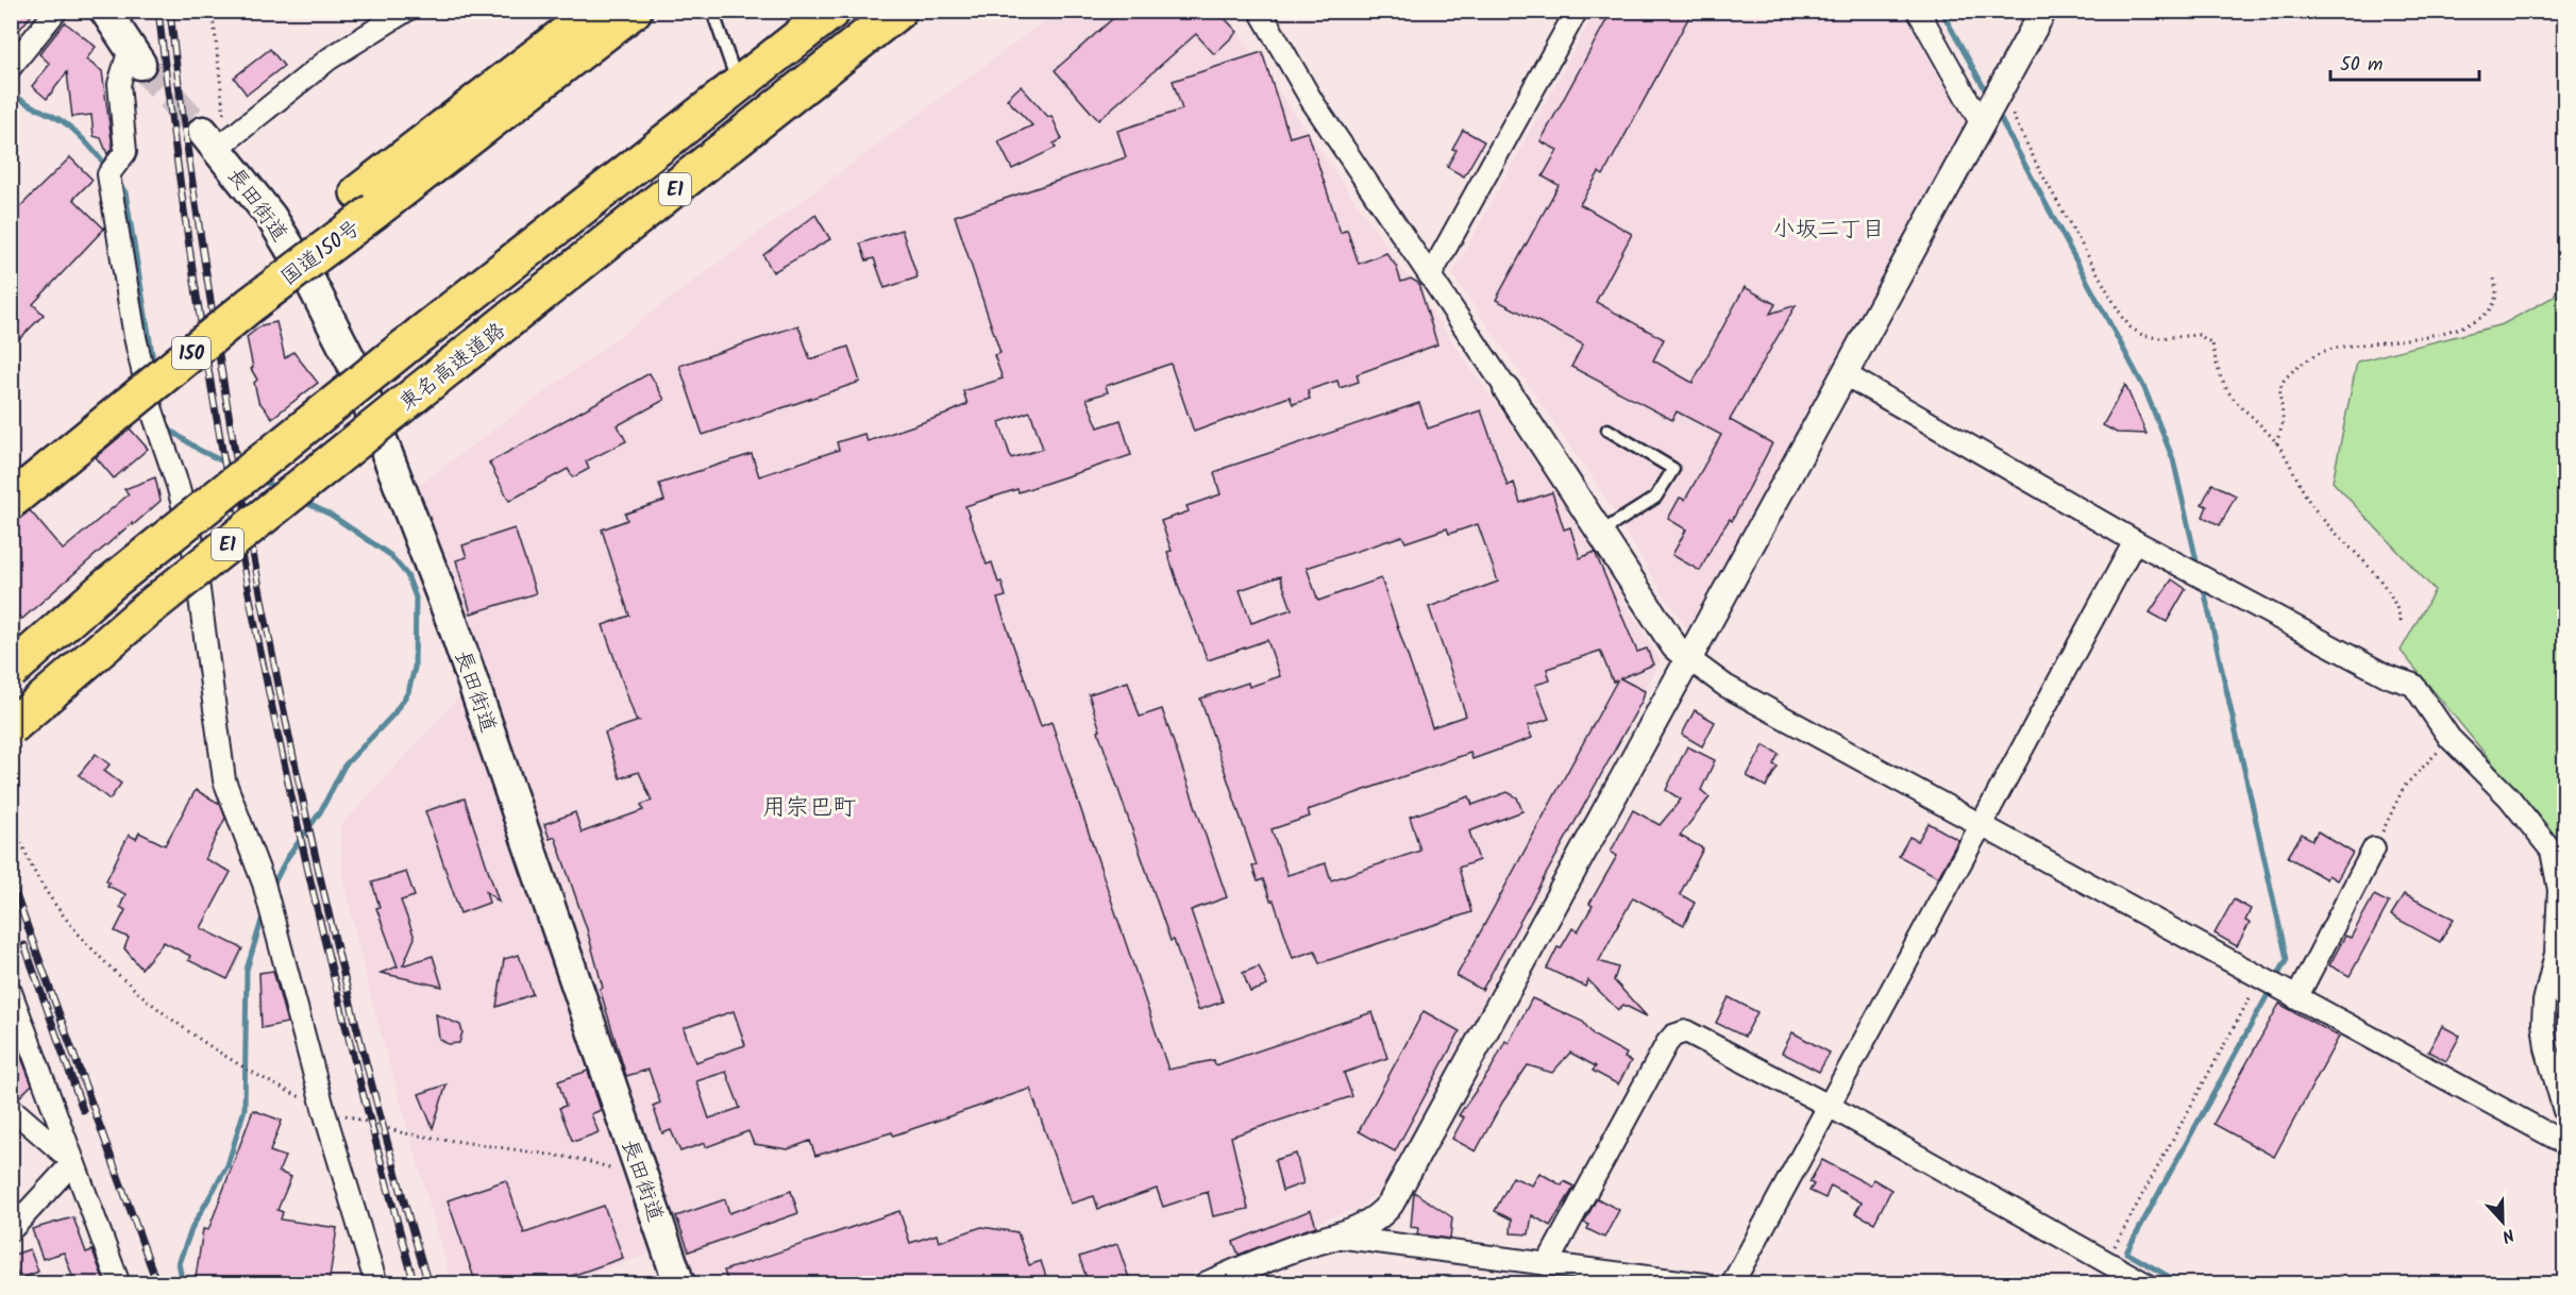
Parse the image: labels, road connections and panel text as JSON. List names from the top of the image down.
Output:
{
  "streets": {
    "highway": [
      "E1",
      "国道150号",
      "150",
      "東名高速道路"
    ],
    "main road": ["長田街道"]
  },
  "districts": ["小坂二丁目", "用宗巴町"],
  "scale_bar": "50 m",
  "north": "bottom"
}
